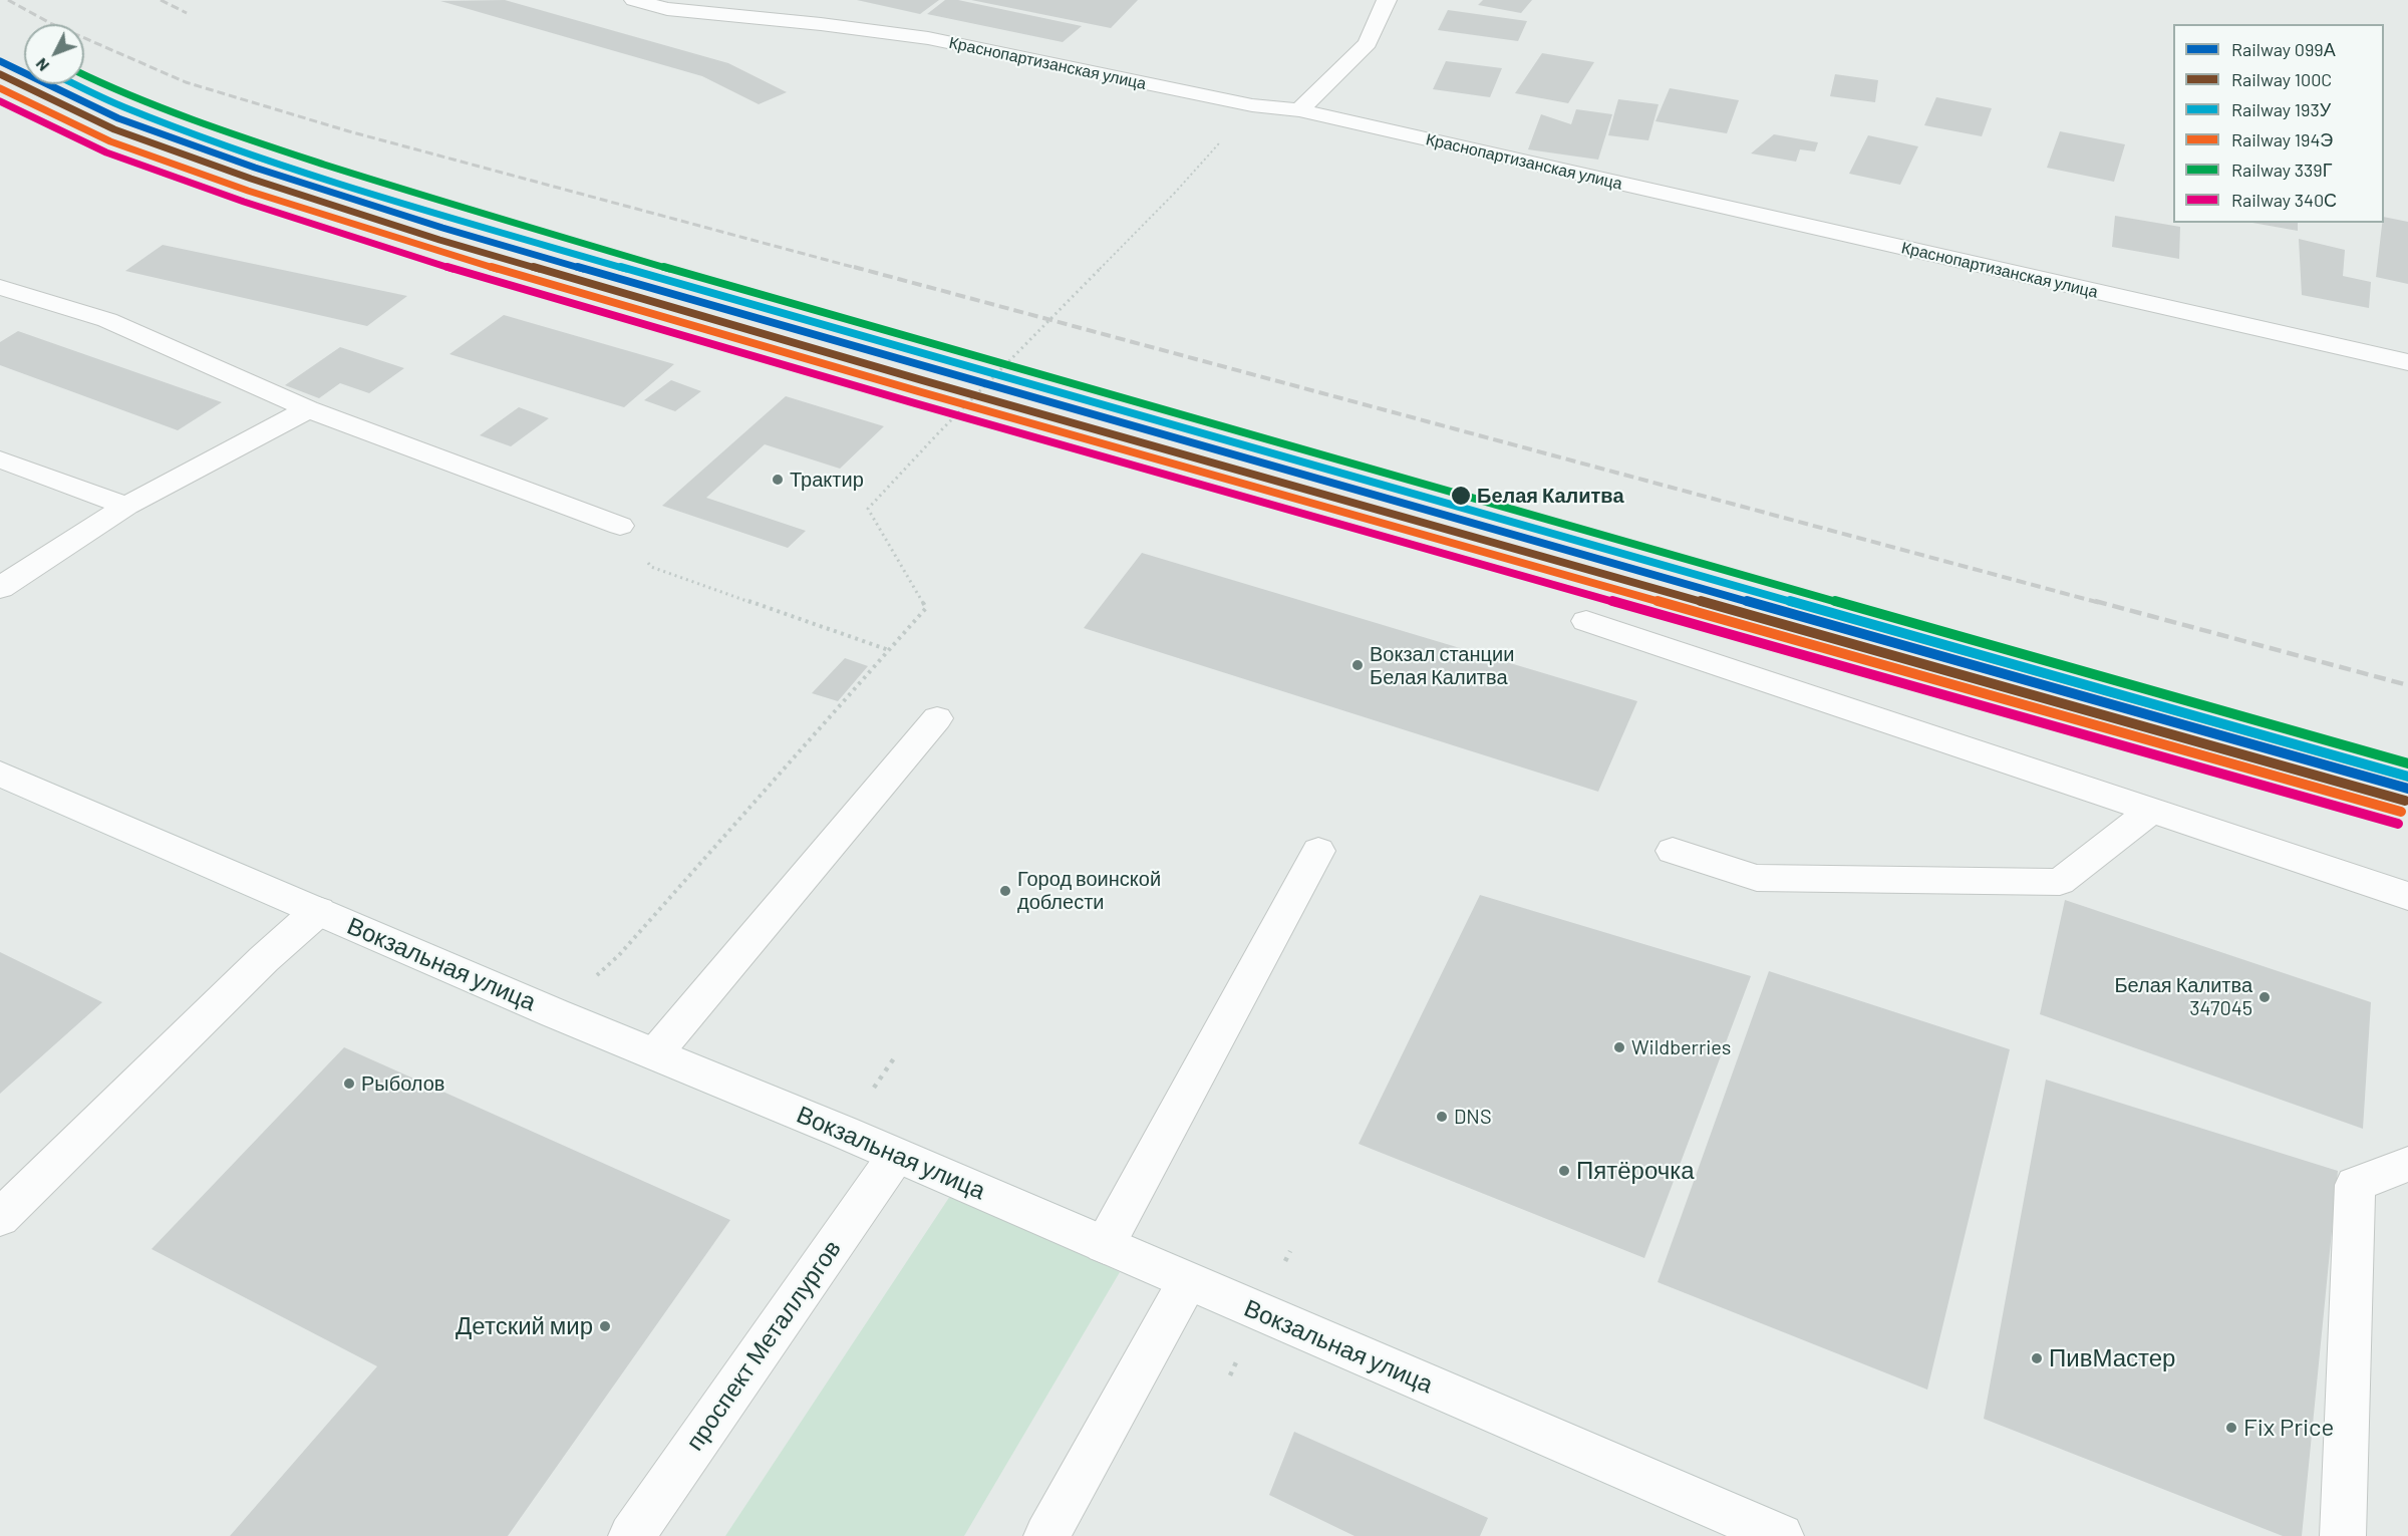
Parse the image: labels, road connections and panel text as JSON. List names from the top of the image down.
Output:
{
  "streets": {
    "street": ["Краснопартизанская улица", "Вокзальная улица", "проспект Металлургов"]
  },
  "crossings": [
    ["Вокзальная улица", "проспект Металлургов"]
  ],
  "places": [
    "Трактир",
    "Белая Калитва",
    "Вокзал станции Белая Калитва",
    "Город воинской доблести",
    "Белая Калитва 347045",
    "Wildberries",
    "Рыболов",
    "DNS",
    "Пятёрочка",
    "Детский мир",
    "ПивМастер",
    "Fix Price"
  ],
  "lines": [
    "rail line 099А",
    "rail line 100C",
    "rail line 339Г",
    "rail line 193У",
    "rail line 194Э",
    "rail line 340С"
  ],
  "legend": [
    "Railway 099А",
    "Railway 100C",
    "Railway 193У",
    "Railway 194Э",
    "Railway 339Г",
    "Railway 340С"
  ],
  "north": "bottom left"
}
